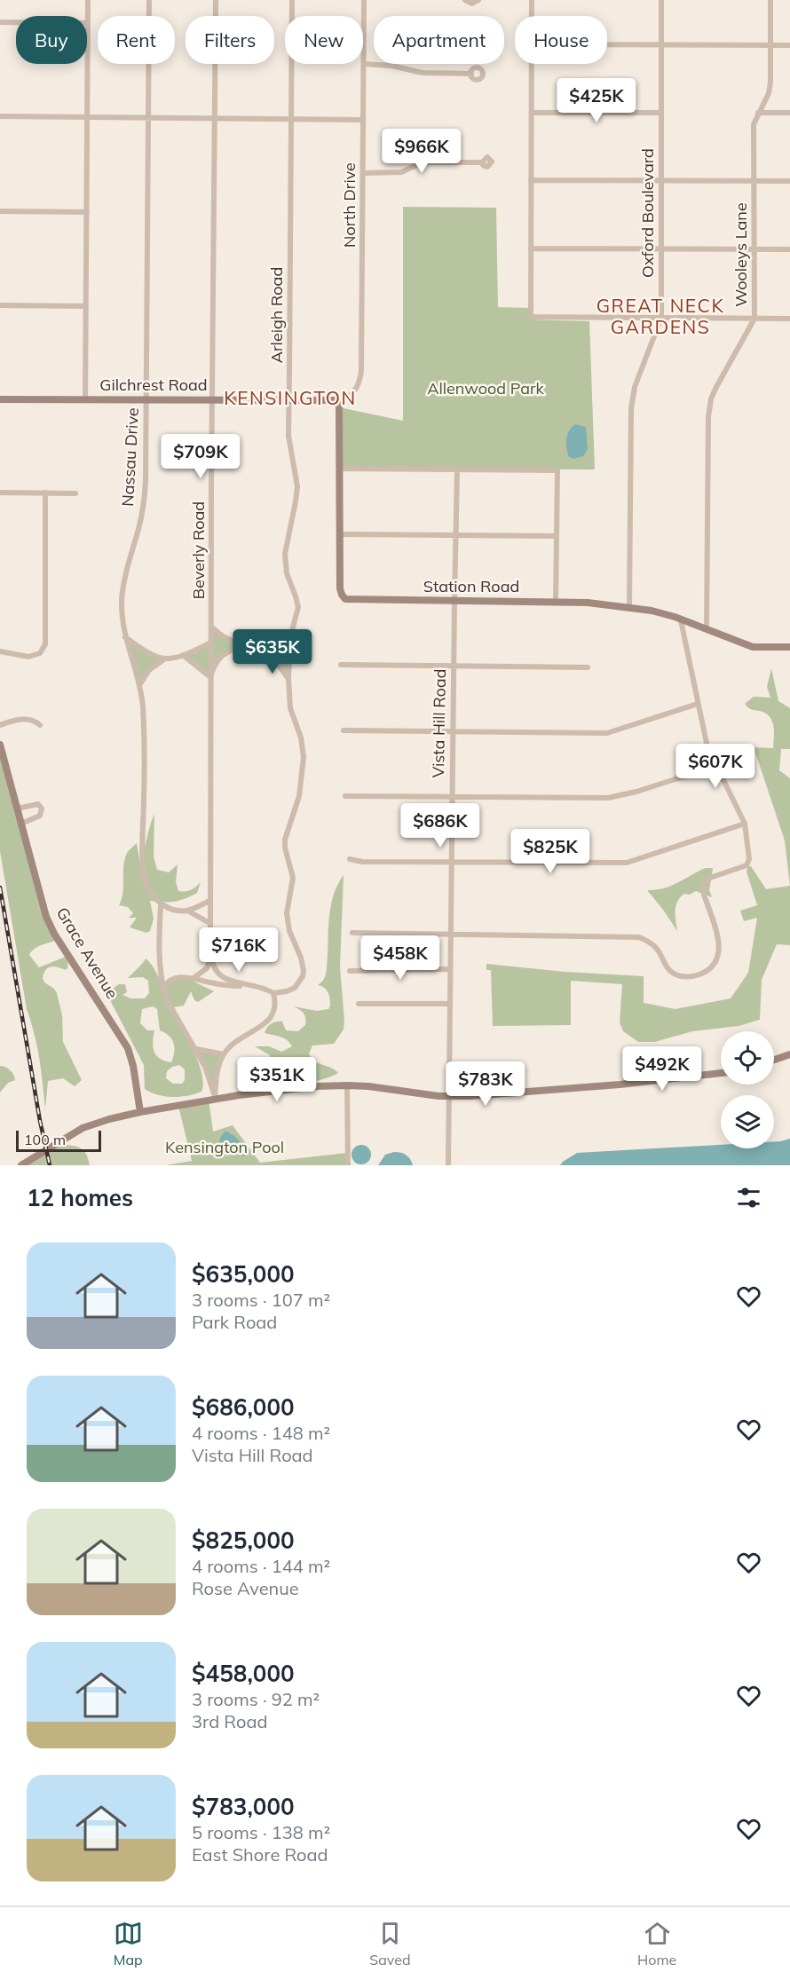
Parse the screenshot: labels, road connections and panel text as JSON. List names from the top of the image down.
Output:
{
  "streets": {
    "street": [
      "North Drive",
      "Oxford Boulevard",
      "Wooleys Lane",
      "Arleigh Road",
      "Gilchrest Road",
      "Nassau Drive",
      "Beverly Road",
      "Station Road",
      "Vista Hill Road",
      "Grace Avenue"
    ]
  },
  "crossings": [
    ["North Drive", "Gilchrest Road"],
    ["North Drive", "Station Road"],
    ["Oxford Boulevard", "Station Road"],
    ["Wooleys Lane", "Station Road"],
    ["Arleigh Road", "Gilchrest Road"],
    ["Gilchrest Road", "Nassau Drive"],
    ["Gilchrest Road", "Beverly Road"],
    ["Gilchrest Road", "Station Road"],
    ["Station Road", "Vista Hill Road"]
  ],
  "districts": ["GREAT NECK GARDENS", "KENSINGTON"],
  "parks": ["Allenwood Park", "Kensington Pool"],
  "scale_bar": "100 m",
  "page": {
    "chip": [
      "Buy",
      "Rent",
      "Filters",
      "New",
      "Apartment",
      "House"
    ],
    "price": [
      "$425K",
      "$966K",
      "$709K",
      "$635K",
      "$607K",
      "$686K",
      "$825K",
      "$716K",
      "$458K",
      "$492K",
      "$351K",
      "$783K"
    ],
    "scale": "100 m",
    "heading": "12 homes",
    "list": [
      {
        "name": "$635,000",
        "note": "3 rooms · 107 m² · Park Road"
      },
      {
        "name": "$686,000",
        "note": "4 rooms · 148 m² · Vista Hill Road"
      },
      {
        "name": "$825,000",
        "note": "4 rooms · 144 m² · Rose Avenue"
      },
      {
        "name": "$458,000",
        "note": "3 rooms · 92 m² · 3rd Road"
      },
      {
        "name": "$783,000",
        "note": "5 rooms · 138 m² · East Shore Road"
      }
    ],
    "tabs": ["Map", "Saved", "Home"]
  }
}
